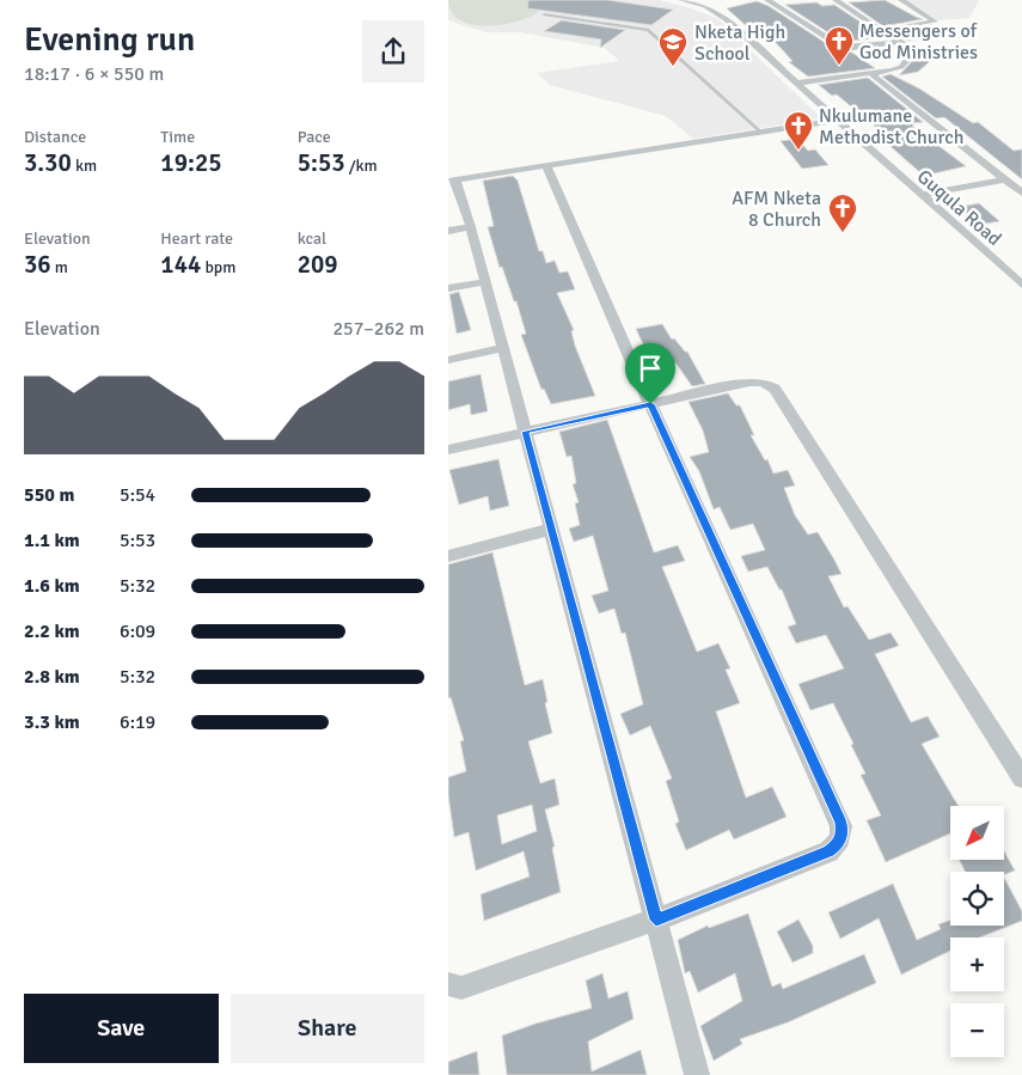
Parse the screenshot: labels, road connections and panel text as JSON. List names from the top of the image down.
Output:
{
  "streets": {
    "street": ["Guqula Road"]
  },
  "places": {
    "church": ["Messengers of God Ministries", "Nkulumane Methodist Church", "AFM Nketa 8 Church"],
    "school or university": ["Nketa High School"]
  },
  "north": "bottom left",
  "page": {
    "heading": ["Evening run", "18:17 · 6 × 550 m"],
    "stats": [
      ["Distance", "3.30 km"],
      ["Time", "19:25"],
      ["Pace", "5:53 /km"],
      ["Elevation", "36 m"],
      ["Heart rate", "144 bpm"],
      ["kcal", "209"]
    ],
    "chart": ["Elevation", "257–262 m"],
    "list": [
      {
        "name": "550 m",
        "note": "5:54"
      },
      {
        "name": "1.1 km",
        "note": "5:53"
      },
      {
        "name": "1.6 km",
        "note": "5:32"
      },
      {
        "name": "2.2 km",
        "note": "6:09"
      },
      {
        "name": "2.8 km",
        "note": "5:32"
      },
      {
        "name": "3.3 km",
        "note": "6:19"
      }
    ],
    "map_buttons": ["+", "−"],
    "buttons": ["Save", "Share"]
  }
}
